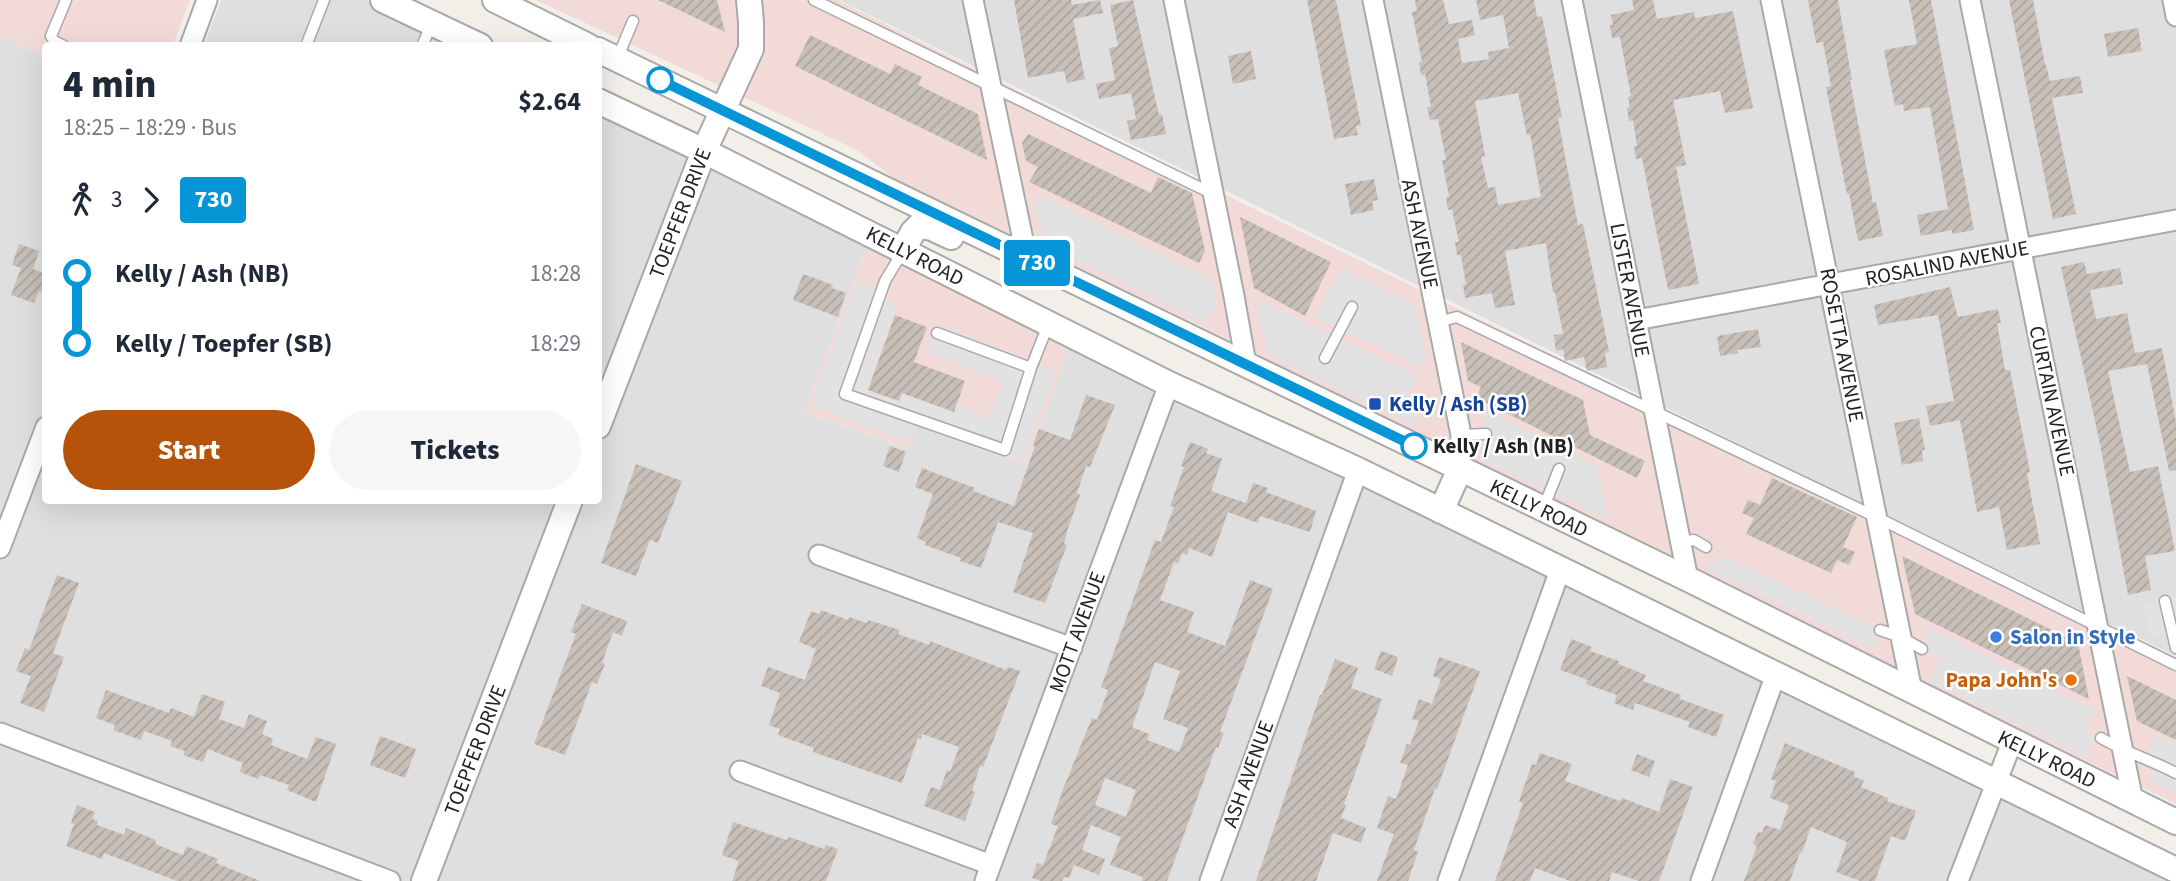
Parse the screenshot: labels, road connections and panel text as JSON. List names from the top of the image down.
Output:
{
  "streets": {
    "street": [
      "TOEPFER DRIVE",
      "ASH AVENUE",
      "KELLY ROAD",
      "ROSALIND AVENUE",
      "LISTER AVENUE",
      "ROSETTA AVENUE",
      "CURTAIN AVENUE",
      "MOTT AVENUE"
    ]
  },
  "crossings": [
    ["TOEPFER DRIVE", "KELLY ROAD"],
    ["ASH AVENUE", "KELLY ROAD"],
    ["KELLY ROAD", "LISTER AVENUE"],
    ["KELLY ROAD", "ROSETTA AVENUE"],
    ["KELLY ROAD", "CURTAIN AVENUE"],
    ["KELLY ROAD", "MOTT AVENUE"],
    ["ROSALIND AVENUE", "LISTER AVENUE"],
    ["ROSALIND AVENUE", "ROSETTA AVENUE"],
    ["ROSALIND AVENUE", "CURTAIN AVENUE"]
  ],
  "places": {
    "transit": ["Kelly / Ash (SB)"],
    "other": ["Kelly / Ash (NB)", "Salon in Style", "Papa John's"]
  },
  "lines": ["bus line 730"],
  "page": {
    "on_map": "730",
    "heading": ["4 min", "18:25 – 18:29 · Bus", "$2.64"],
    "legs": ["3", "730"],
    "list": [
      {
        "name": "Kelly / Ash (NB)",
        "value": "18:28"
      },
      {
        "name": "Kelly / Toepfer (SB)",
        "value": "18:29"
      }
    ],
    "buttons": ["Start", "Tickets"]
  }
}
